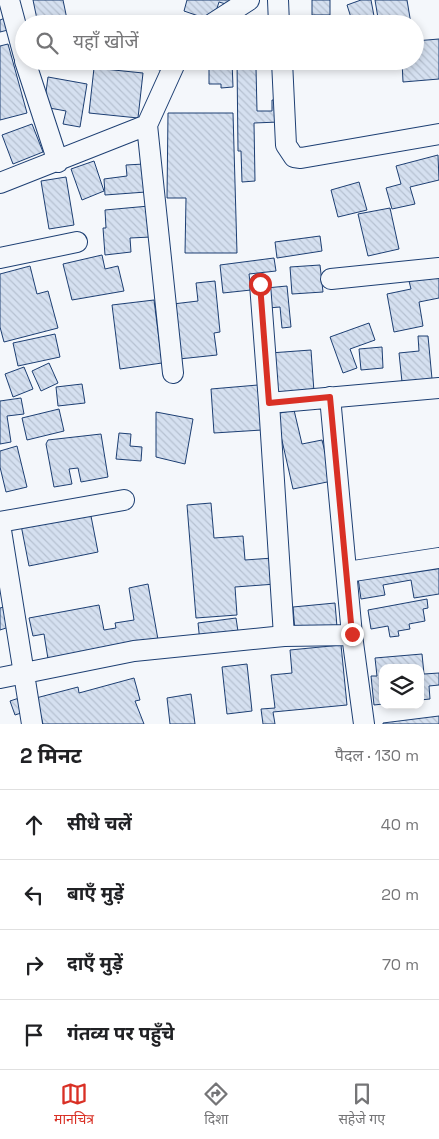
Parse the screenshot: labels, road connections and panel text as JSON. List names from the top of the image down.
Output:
{
  "page": {
    "search": "यहाँ खोजें",
    "heading": ["2 मिनट", "पैदल · 130 m"],
    "list": [
      ["सीधे चलें", "40 m"],
      ["बाएँ मुड़ें", "20 m"],
      ["दाएँ मुड़ें", "70 m"],
      "गंतव्य पर पहुँचे"
    ],
    "nav": ["मानचित्र", "दिशा", "सहेजे गए"]
  }
}
